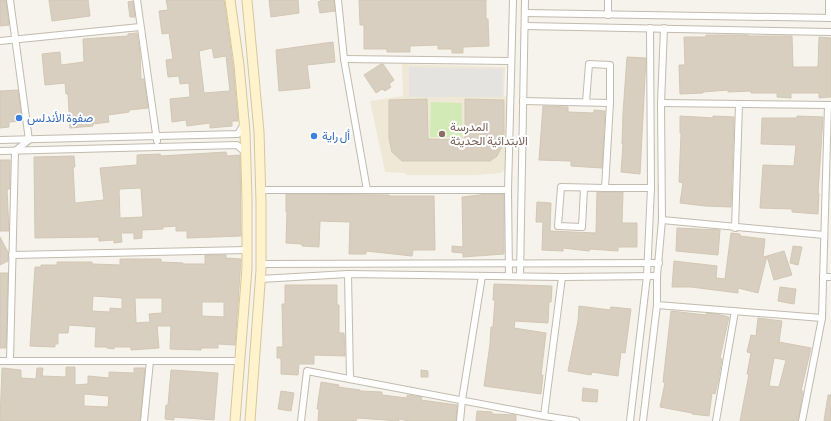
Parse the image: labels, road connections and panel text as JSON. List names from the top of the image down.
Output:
{
  "places": ["صفوة الأندلس", "المدرسة الابتدائية الحديثة", "أل راية"]
}
